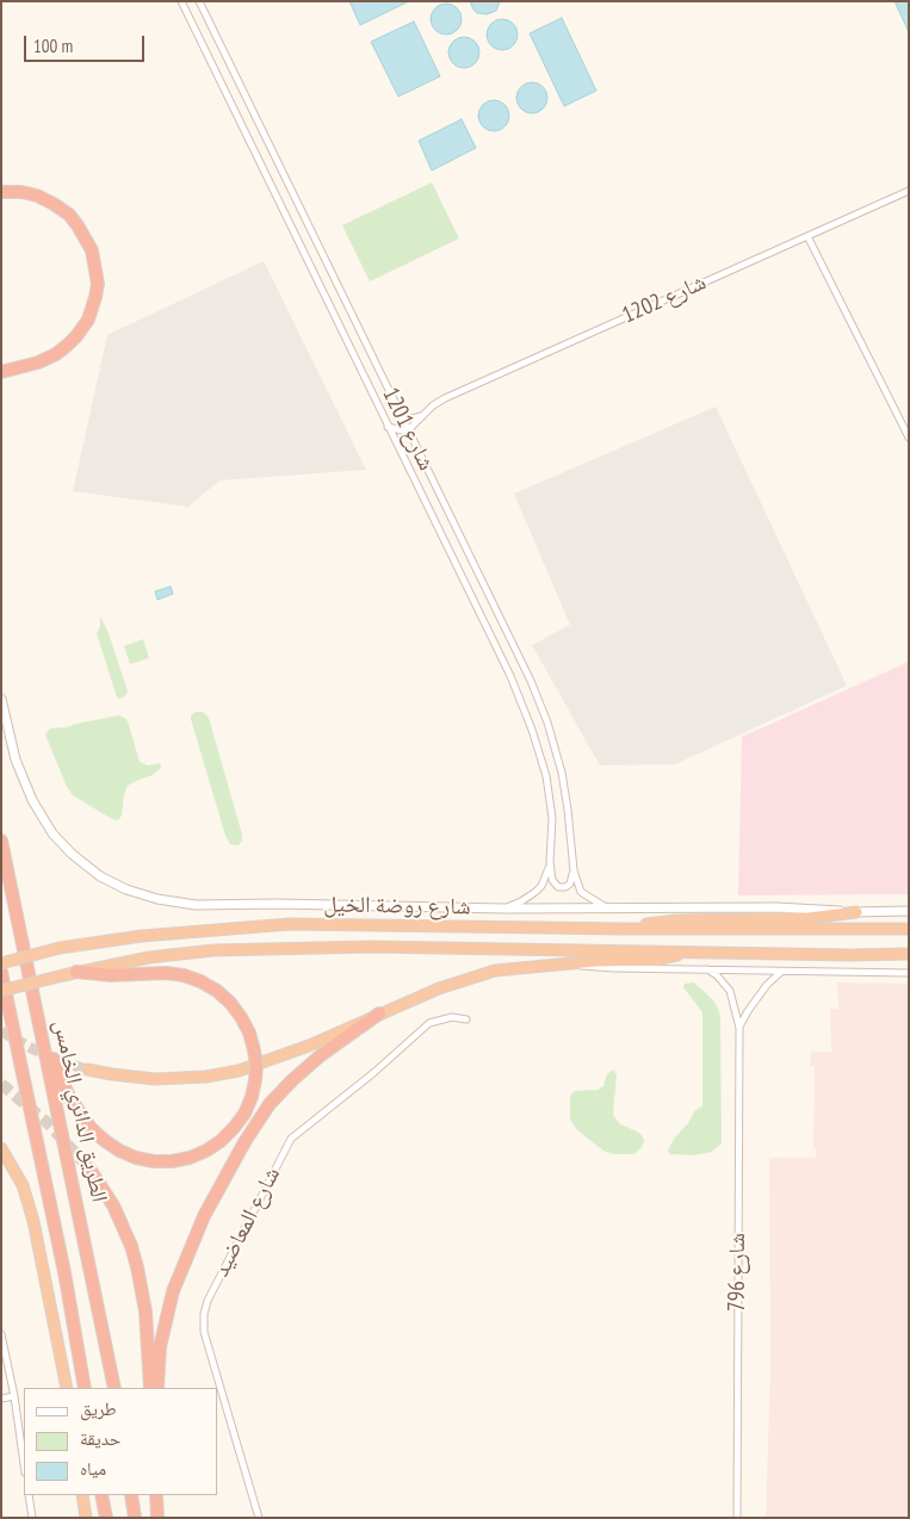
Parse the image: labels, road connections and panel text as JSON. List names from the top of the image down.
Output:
{
  "streets": {
    "highway": ["شارع روضة الخيل", "الطريق الدائري الخامس"],
    "street": [
      "شارع 1202",
      "شارع 1201",
      "شارع المعاضيد",
      "شارع 796"
    ]
  },
  "crossings": [
    ["شارع 1202", "شارع 1201"],
    ["شارع 1201", "شارع روضة الخيل"]
  ],
  "legend": ["طريق", "حديقة", "مياه"],
  "scale_bar": "100 m"
}
